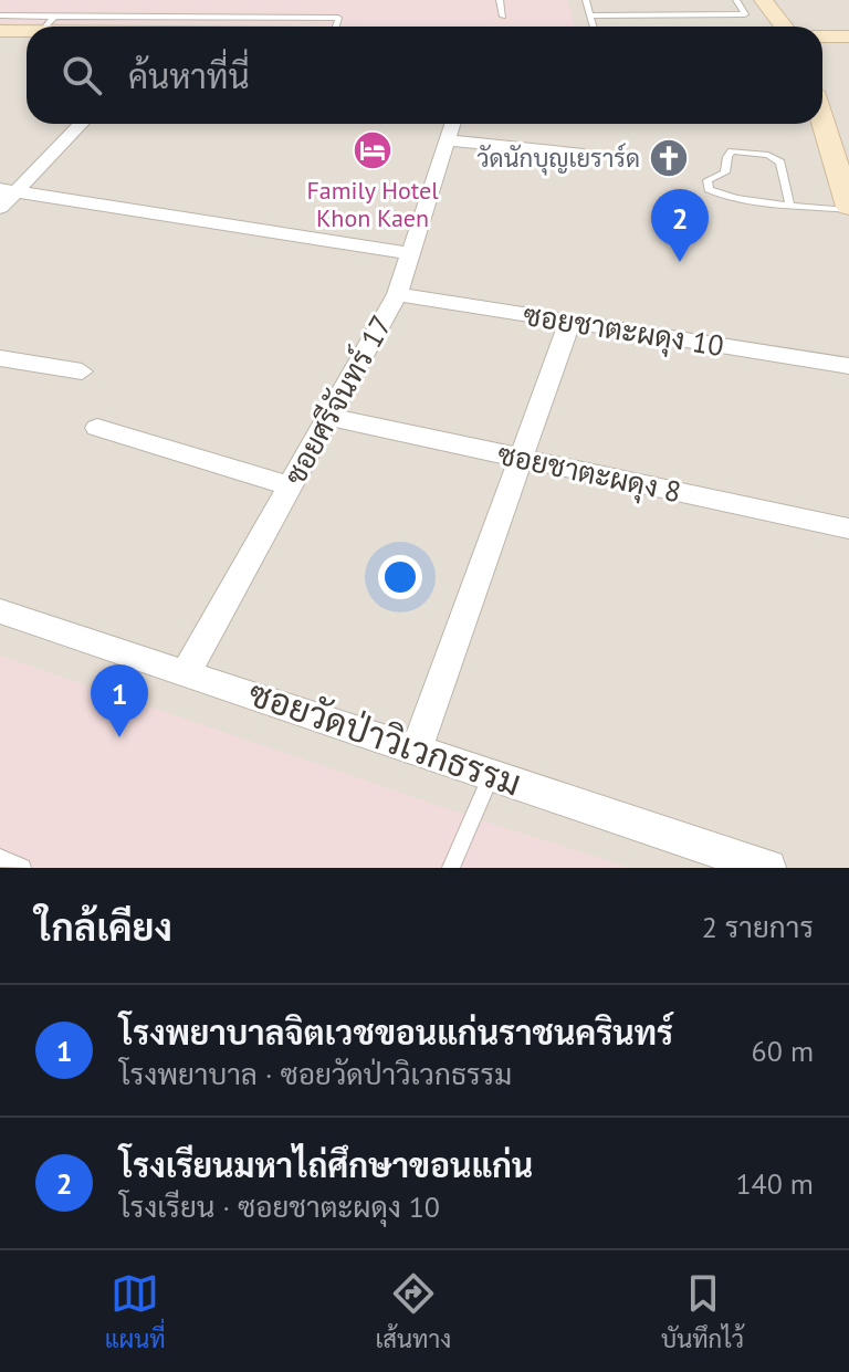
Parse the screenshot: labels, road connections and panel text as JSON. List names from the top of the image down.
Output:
{
  "streets": {
    "street": [
      "ซอยชาตะผดุง 10",
      "ซอยศรีจันทร์ 17",
      "ซอยชาตะผดุง 8",
      "ซอยวัดป่าวิเวกธรรม"
    ]
  },
  "crossings": [
    ["ซอยชาตะผดุง 10", "ซอยศรีจันทร์ 17"],
    ["ซอยศรีจันทร์ 17", "ซอยชาตะผดุง 8"],
    ["ซอยศรีจันทร์ 17", "ซอยวัดป่าวิเวกธรรม"]
  ],
  "places": {
    "hotel": ["Family Hotel Khon Kaen"],
    "church": ["วัดนักบุญเยราร์ด"]
  },
  "page": {
    "search": "ค้นหาที่นี่",
    "pins": ["2", "1"],
    "heading": ["ใกล้เคียง", "2 รายการ"],
    "list": [
      {
        "mark": "1",
        "name": "โรงพยาบาลจิตเวชขอนแก่นราชนครินทร์",
        "note": "โรงพยาบาล · ซอยวัดป่าวิเวกธรรม",
        "value": "60 m"
      },
      {
        "mark": "2",
        "name": "โรงเรียนมหาไถ่ศึกษาขอนแก่น",
        "note": "โรงเรียน · ซอยชาตะผดุง 10",
        "value": "140 m"
      }
    ],
    "nav": ["แผนที่", "เส้นทาง", "บันทึกไว้"]
  }
}
